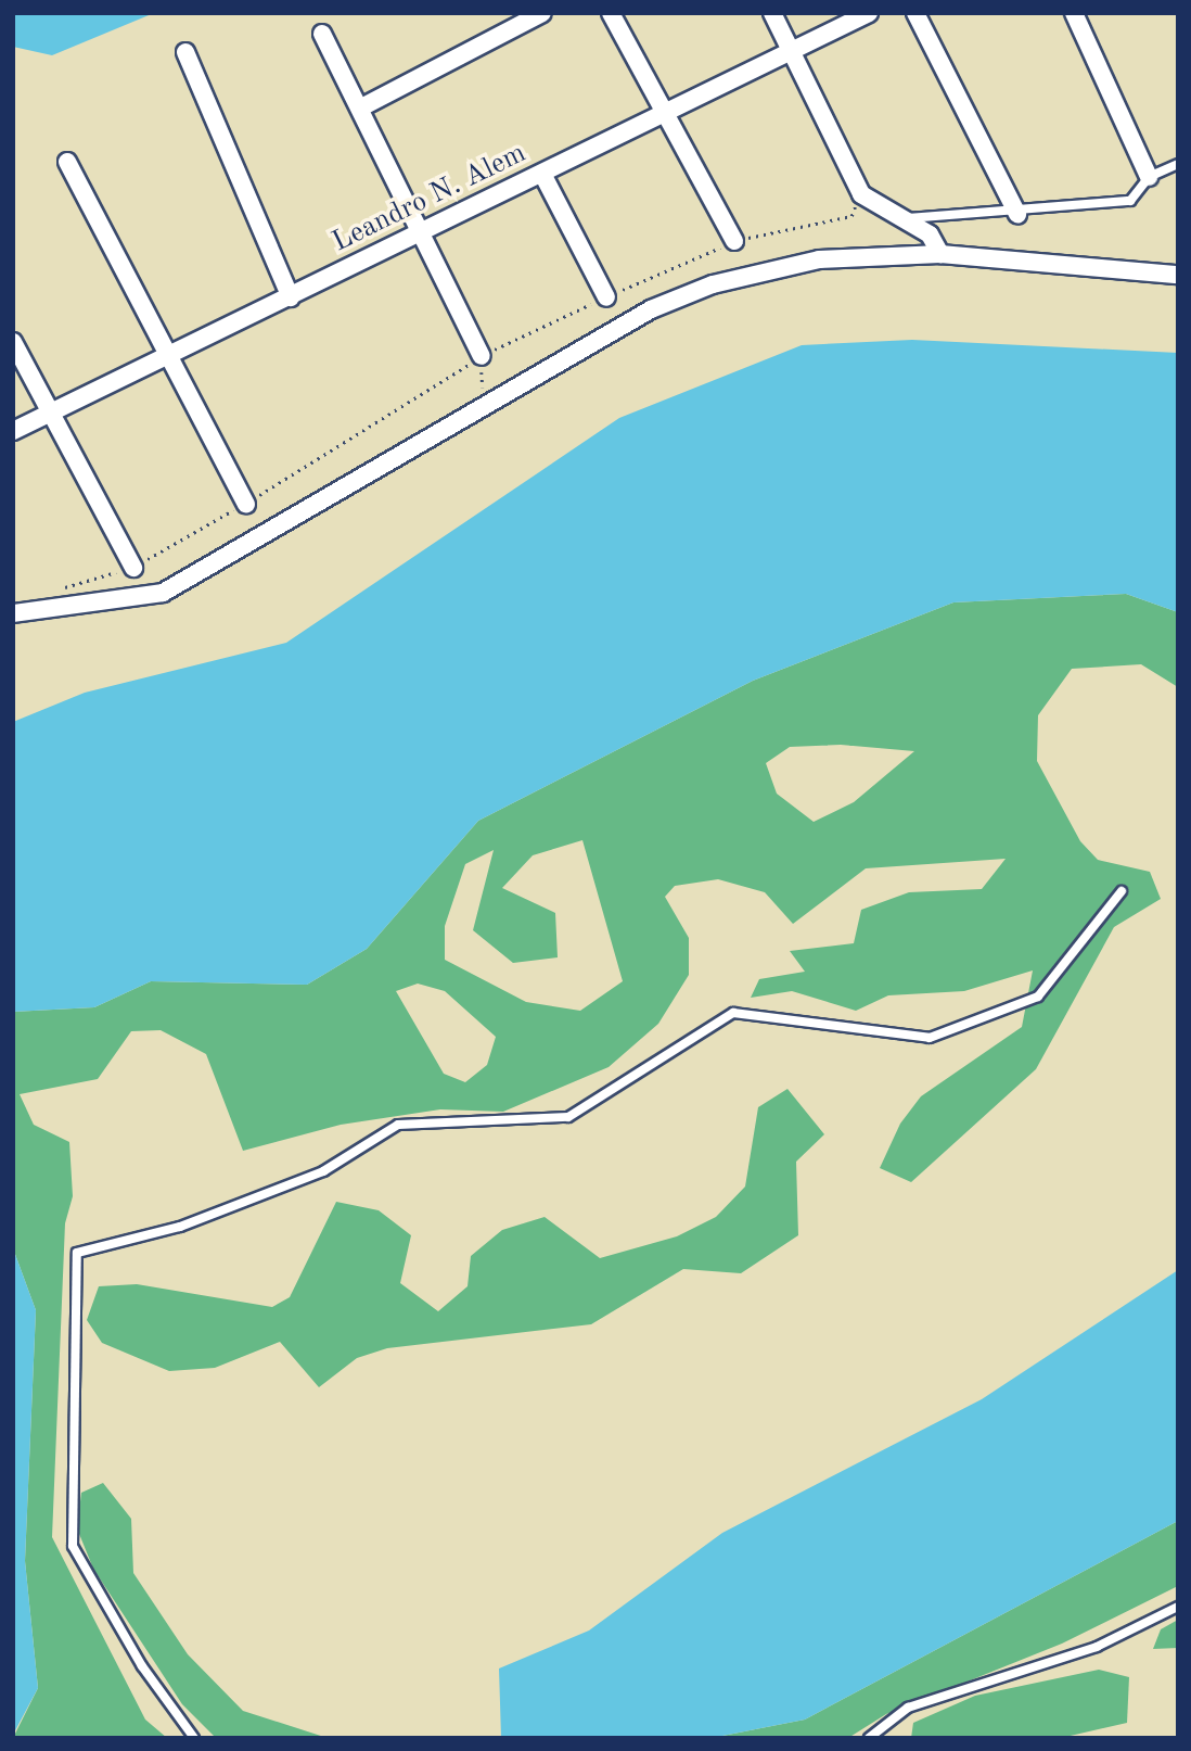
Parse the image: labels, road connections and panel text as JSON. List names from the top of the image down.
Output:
{
  "streets": {
    "street": ["Leandro N. Alem"]
  }
}
